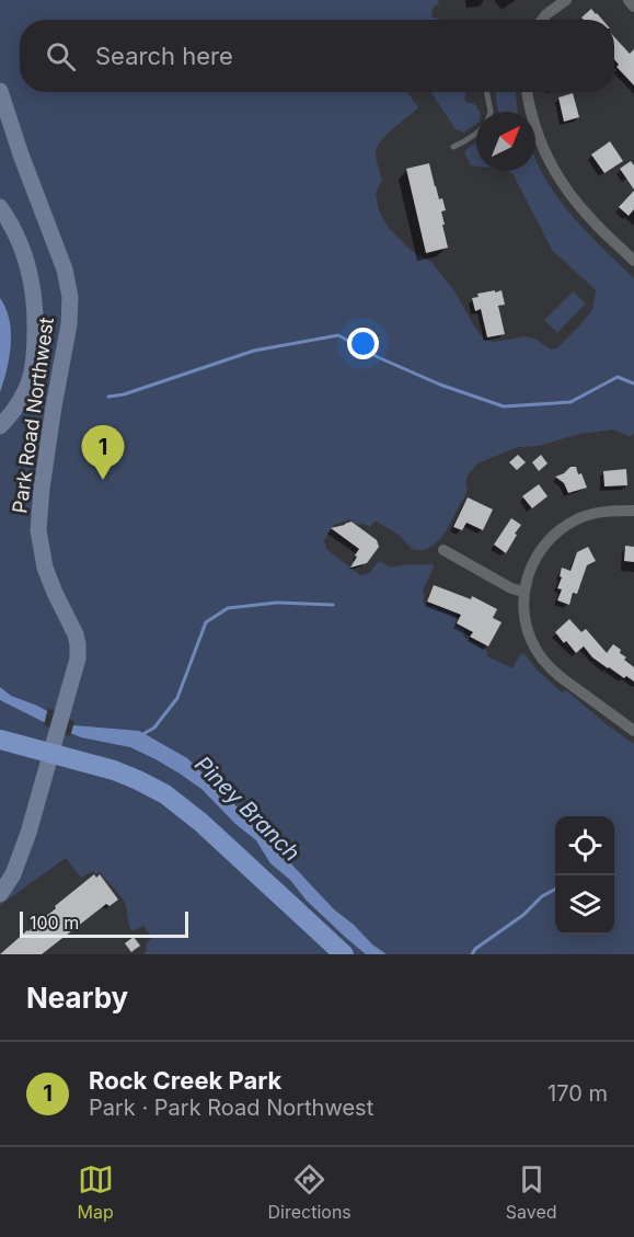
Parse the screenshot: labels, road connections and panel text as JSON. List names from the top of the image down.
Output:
{
  "streets": {
    "street": ["Park Road Northwest"]
  },
  "water": ["Piney Branch"],
  "scale_bar": "100 m",
  "north": "top right",
  "page": {
    "search": "Search here",
    "pins": "1",
    "scale": "100 m",
    "heading": "Nearby",
    "list": [
      {
        "mark": "1",
        "name": "Rock Creek Park",
        "note": "Park · Park Road Northwest",
        "value": "170 m"
      }
    ],
    "nav": ["Map", "Directions", "Saved"]
  }
}
